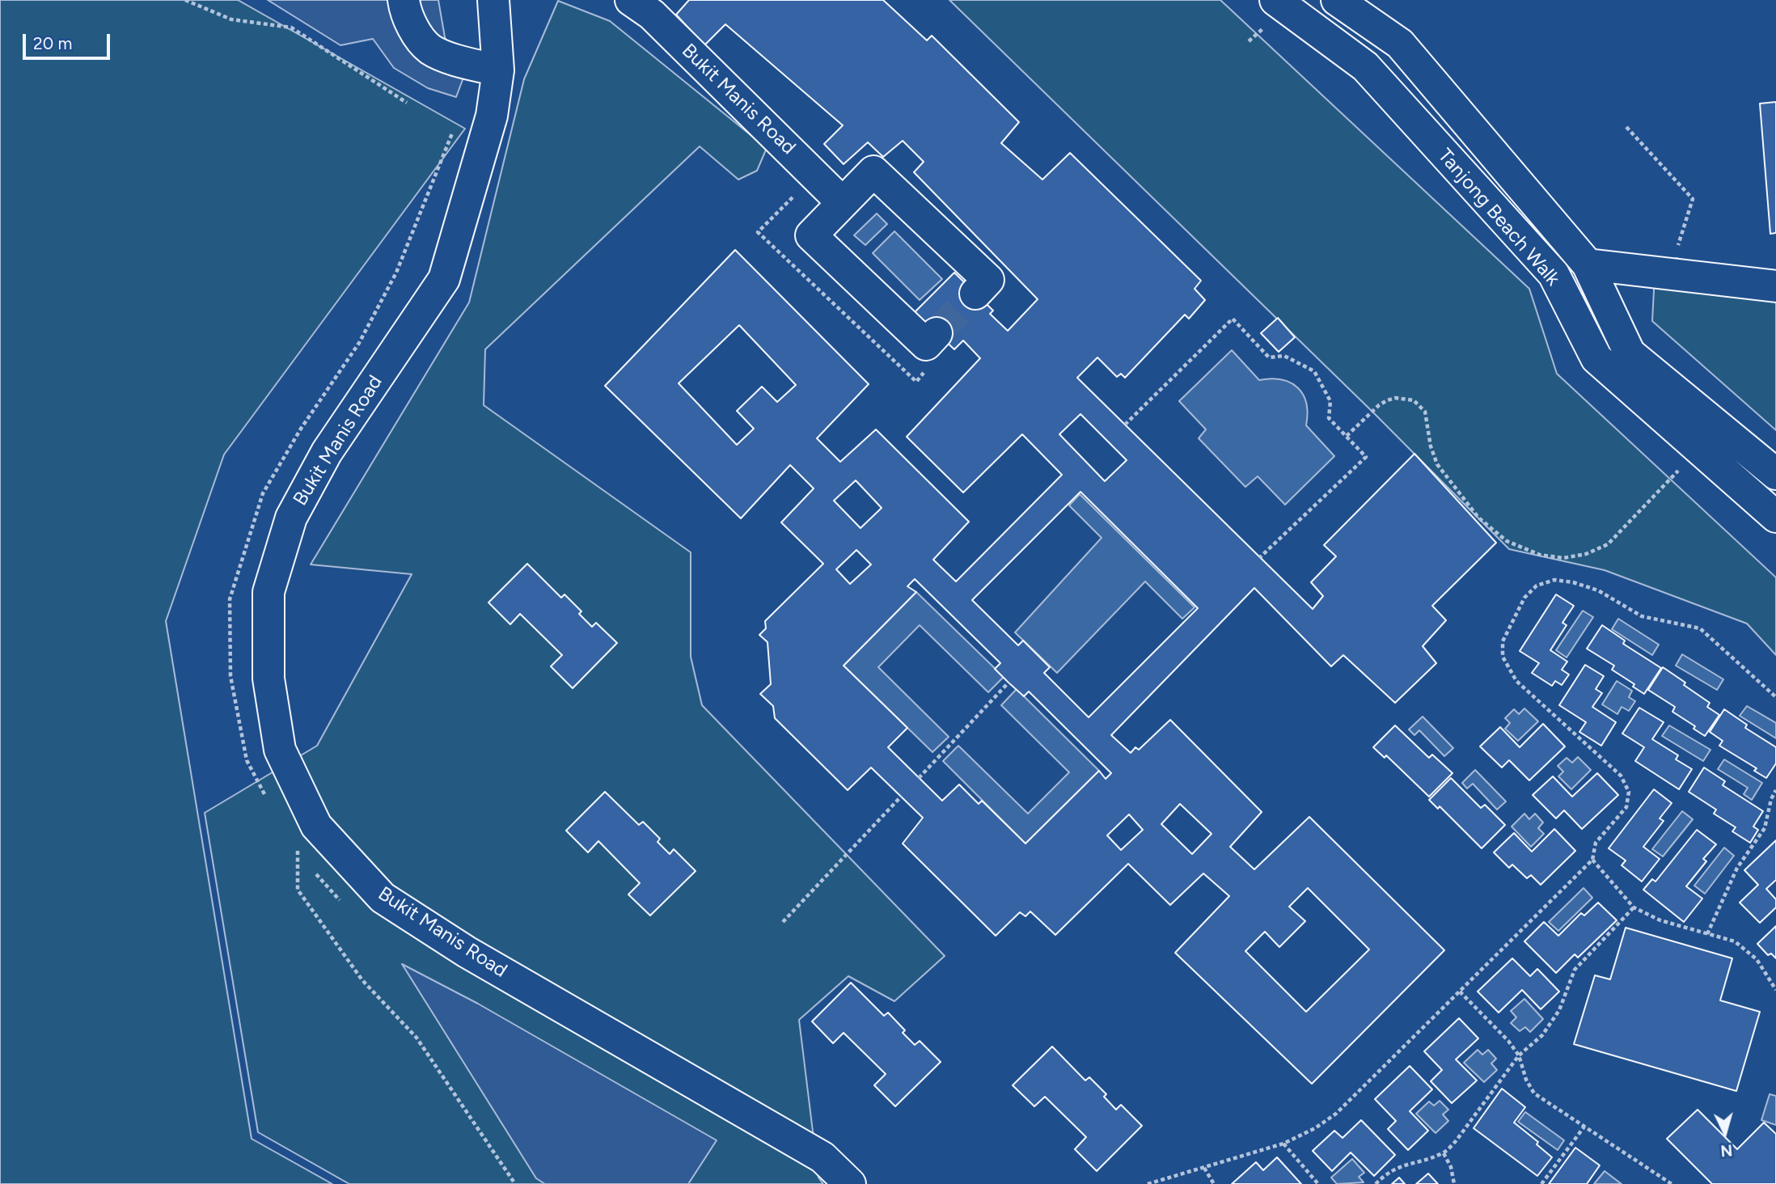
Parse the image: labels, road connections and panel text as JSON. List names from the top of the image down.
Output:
{
  "streets": {
    "street": ["Bukit Manis Road", "Tanjong Beach Walk"]
  },
  "scale_bar": "20 m",
  "north": "bottom"
}
